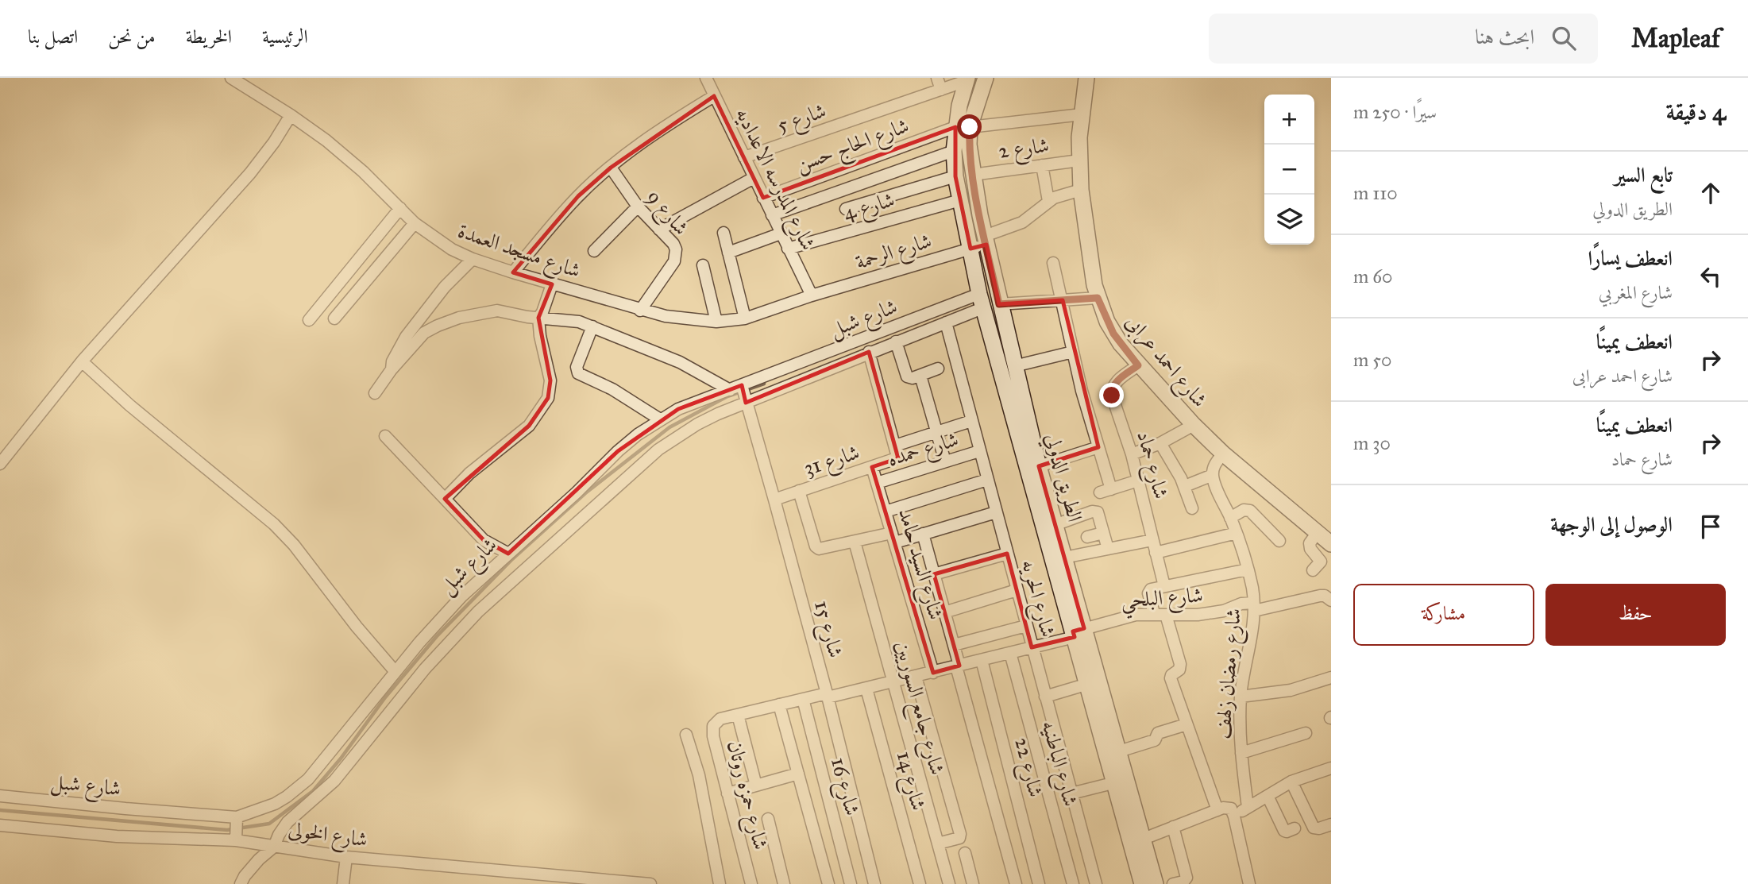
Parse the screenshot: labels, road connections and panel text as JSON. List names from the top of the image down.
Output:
{
  "streets": {
    "street": [
      "شارع 5",
      "شارع الحاج حسن",
      "شارع 2",
      "شارع المدرسه الاعداديه",
      "شارع 4",
      "شارع 9",
      "شارع مسجد العمدة",
      "شارع الرحمة",
      "شارع شبل",
      "شارع احمد عرابى",
      "شارع حمده",
      "شارع 31",
      "شارع حماد",
      "الطريق الدولي",
      "شارع السيد حامد",
      "شارع البلحي",
      "شارع الحريه",
      "شارع 15",
      "شارع رمضان زلهف",
      "شارع جامع السوريين",
      "شارع الباطنيه",
      "شارع 22",
      "شارع 14",
      "شارع 16",
      "شارع حمزه روتان",
      "شارع الخولى"
    ]
  },
  "crossings": [
    ["شارع 5", "شارع المدرسه الاعداديه"],
    ["شارع 5", "الطريق الدولي"],
    ["شارع الحاج حسن", "شارع المدرسه الاعداديه"],
    ["شارع الحاج حسن", "شارع احمد عرابى"],
    ["شارع الحاج حسن", "الطريق الدولي"],
    ["شارع 2", "شارع احمد عرابى"],
    ["شارع 2", "الطريق الدولي"],
    ["شارع المدرسه الاعداديه", "شارع 4"],
    ["شارع المدرسه الاعداديه", "شارع مسجد العمدة"],
    ["شارع المدرسه الاعداديه", "شارع الرحمة"],
    ["شارع 4", "الطريق الدولي"],
    ["شارع 9", "شارع مسجد العمدة"],
    ["شارع مسجد العمدة", "شارع الرحمة"],
    ["شارع الرحمة", "شارع احمد عرابى"],
    ["شارع الرحمة", "الطريق الدولي"],
    ["شارع شبل", "الطريق الدولي"],
    ["شارع شبل", "شارع الحريه"],
    ["شارع شبل", "شارع 15"],
    ["شارع شبل", "شارع الخولى"],
    ["شارع احمد عرابى", "شارع حماد"],
    ["شارع حمده", "شارع السيد حامد"],
    ["شارع حمده", "شارع الحريه"],
    ["شارع 31", "شارع السيد حامد"],
    ["شارع 31", "شارع الحريه"],
    ["شارع 31", "شارع 15"],
    ["الطريق الدولي", "شارع البلحي"],
    ["شارع السيد حامد", "شارع البلحي"],
    ["شارع البلحي", "شارع الحريه"],
    ["شارع البلحي", "شارع 15"],
    ["شارع البلحي", "شارع رمضان زلهف"],
    ["شارع البلحي", "شارع جامع السوريين"],
    ["شارع البلحي", "شارع الباطنيه"],
    ["شارع البلحي", "شارع 22"],
    ["شارع البلحي", "شارع 14"],
    ["شارع البلحي", "شارع 16"],
    ["شارع البلحي", "شارع حمزه روتان"]
  ],
  "page": {
    "header": "Mapleaf",
    "search": "ابحث هنا",
    "nav": [
      "الرئيسية",
      "الخريطة",
      "من نحن",
      "اتصل بنا"
    ],
    "heading": ["4 دقيقة", "سيرًا · 250 m"],
    "map_buttons": ["+", "−"],
    "list": [
      ["تابع السير", "الطريق الدولي", "110 m"],
      ["انعطف يسارًا", "شارع المغربي", "60 m"],
      ["انعطف يمينًا", "شارع احمد عرابى", "50 m"],
      ["انعطف يمينًا", "شارع حماد", "30 m"],
      "الوصول إلى الوجهة"
    ],
    "buttons": ["حفظ", "مشاركة"]
  }
}
